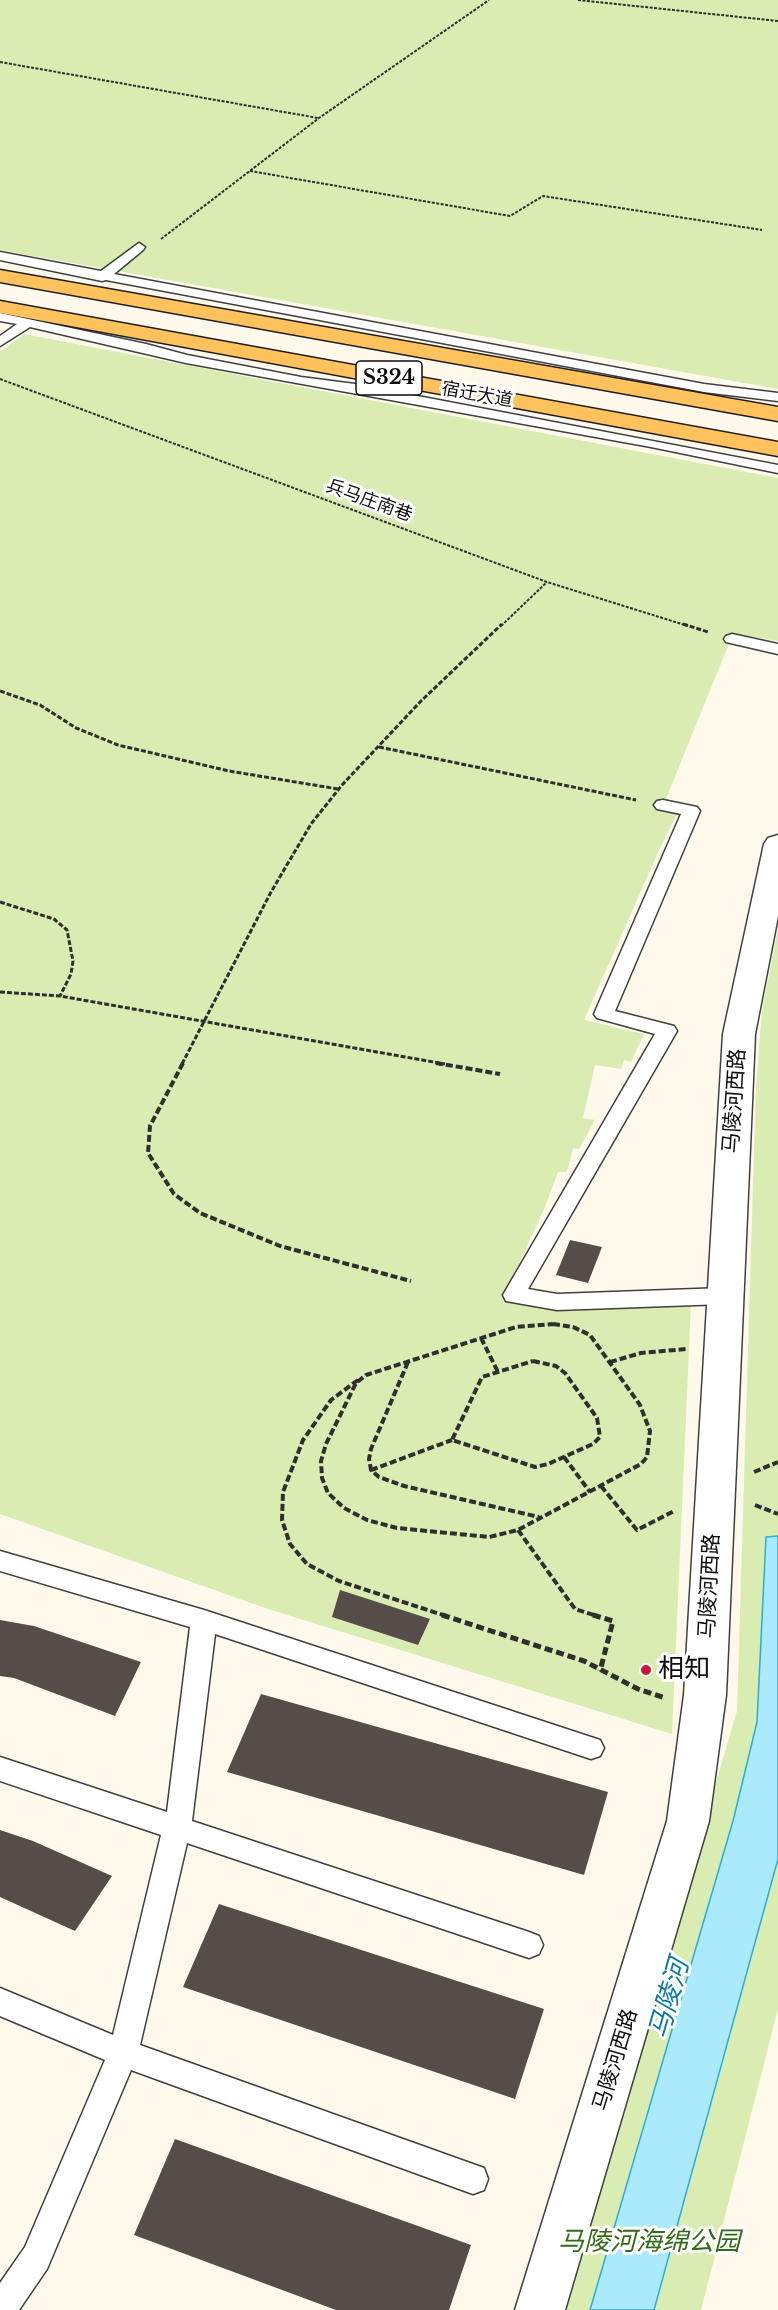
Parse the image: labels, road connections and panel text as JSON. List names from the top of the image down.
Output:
{
  "streets": {
    "main road": ["S324", "宿迁大道"],
    "street": ["马陵河西路"],
    "path": ["兵马庄南巷"]
  },
  "water": ["马陵河"],
  "parks": ["马陵河海绵公园"],
  "places": ["相知"]
}
